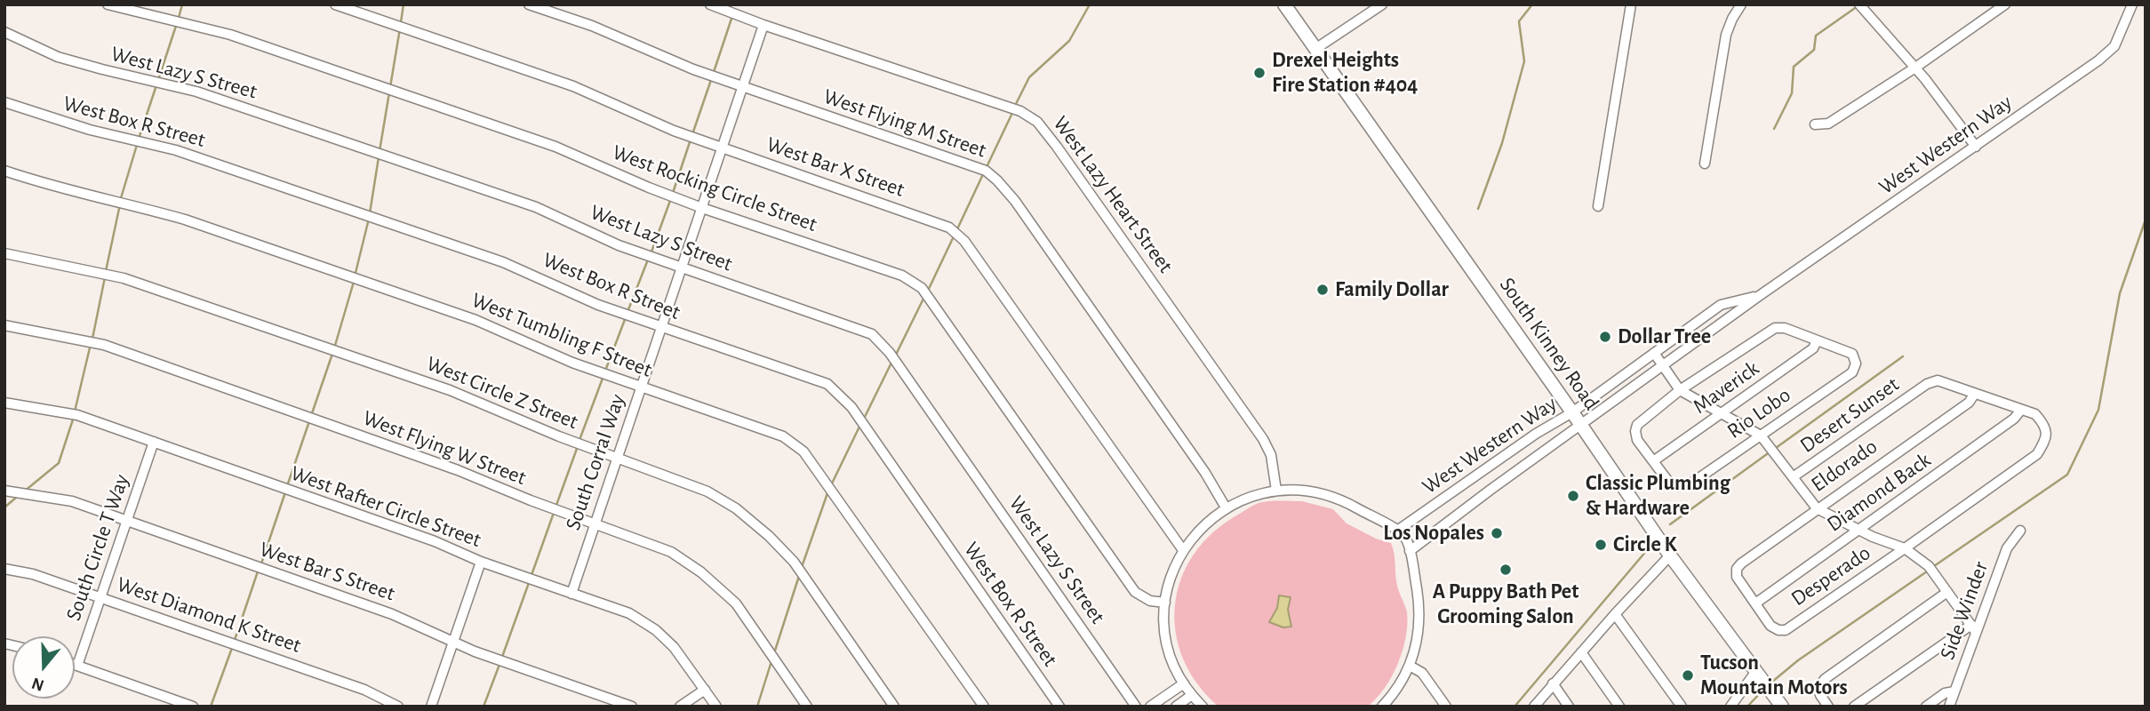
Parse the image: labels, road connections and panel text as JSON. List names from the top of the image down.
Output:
{
  "streets": {
    "main road": ["South Kinney Road"],
    "street": [
      "West Lazy S Street",
      "West Box R Street",
      "West Flying M Street",
      "West Western Way",
      "West Bar X Street",
      "West Rocking Circle Street",
      "West Lazy Heart Street",
      "West Tumbling F Street",
      "Maverick",
      "West Circle Z Street",
      "Rio Lobo",
      "Desert Sunset",
      "West Flying W Street",
      "South Corral Way",
      "Eldorado",
      "Diamond Back",
      "West Rafter Circle Street",
      "South Circle T Way",
      "West Bar S Street",
      "Desperado",
      "Side Winder",
      "West Diamond K Street"
    ]
  },
  "crossings": [
    ["West Lazy S Street", "South Corral Way"],
    ["West Box R Street", "South Corral Way"],
    ["West Flying M Street", "South Corral Way"],
    ["West Western Way", "South Kinney Road"],
    ["West Bar X Street", "South Corral Way"],
    ["West Rocking Circle Street", "South Corral Way"],
    ["West Lazy Heart Street", "South Corral Way"],
    ["West Tumbling F Street", "South Corral Way"],
    ["Maverick", "Rio Lobo"],
    ["West Circle Z Street", "South Corral Way"],
    ["Desert Sunset", "Desperado"],
    ["West Flying W Street", "South Corral Way"],
    ["South Corral Way", "West Rafter Circle Street"],
    ["Eldorado", "Diamond Back"],
    ["Eldorado", "Desperado"],
    ["Diamond Back", "Desperado"],
    ["West Rafter Circle Street", "South Circle T Way"],
    ["South Circle T Way", "West Bar S Street"],
    ["South Circle T Way", "West Diamond K Street"]
  ],
  "places": [
    "Drexel Heights Fire Station #404",
    "Family Dollar",
    "Dollar Tree",
    "Classic Plumbing & Hardware",
    "Los Nopales",
    "Circle K",
    "A Puppy Bath Pet Grooming Salon",
    "Tucson Mountain Motors"
  ],
  "north": "bottom"
}
